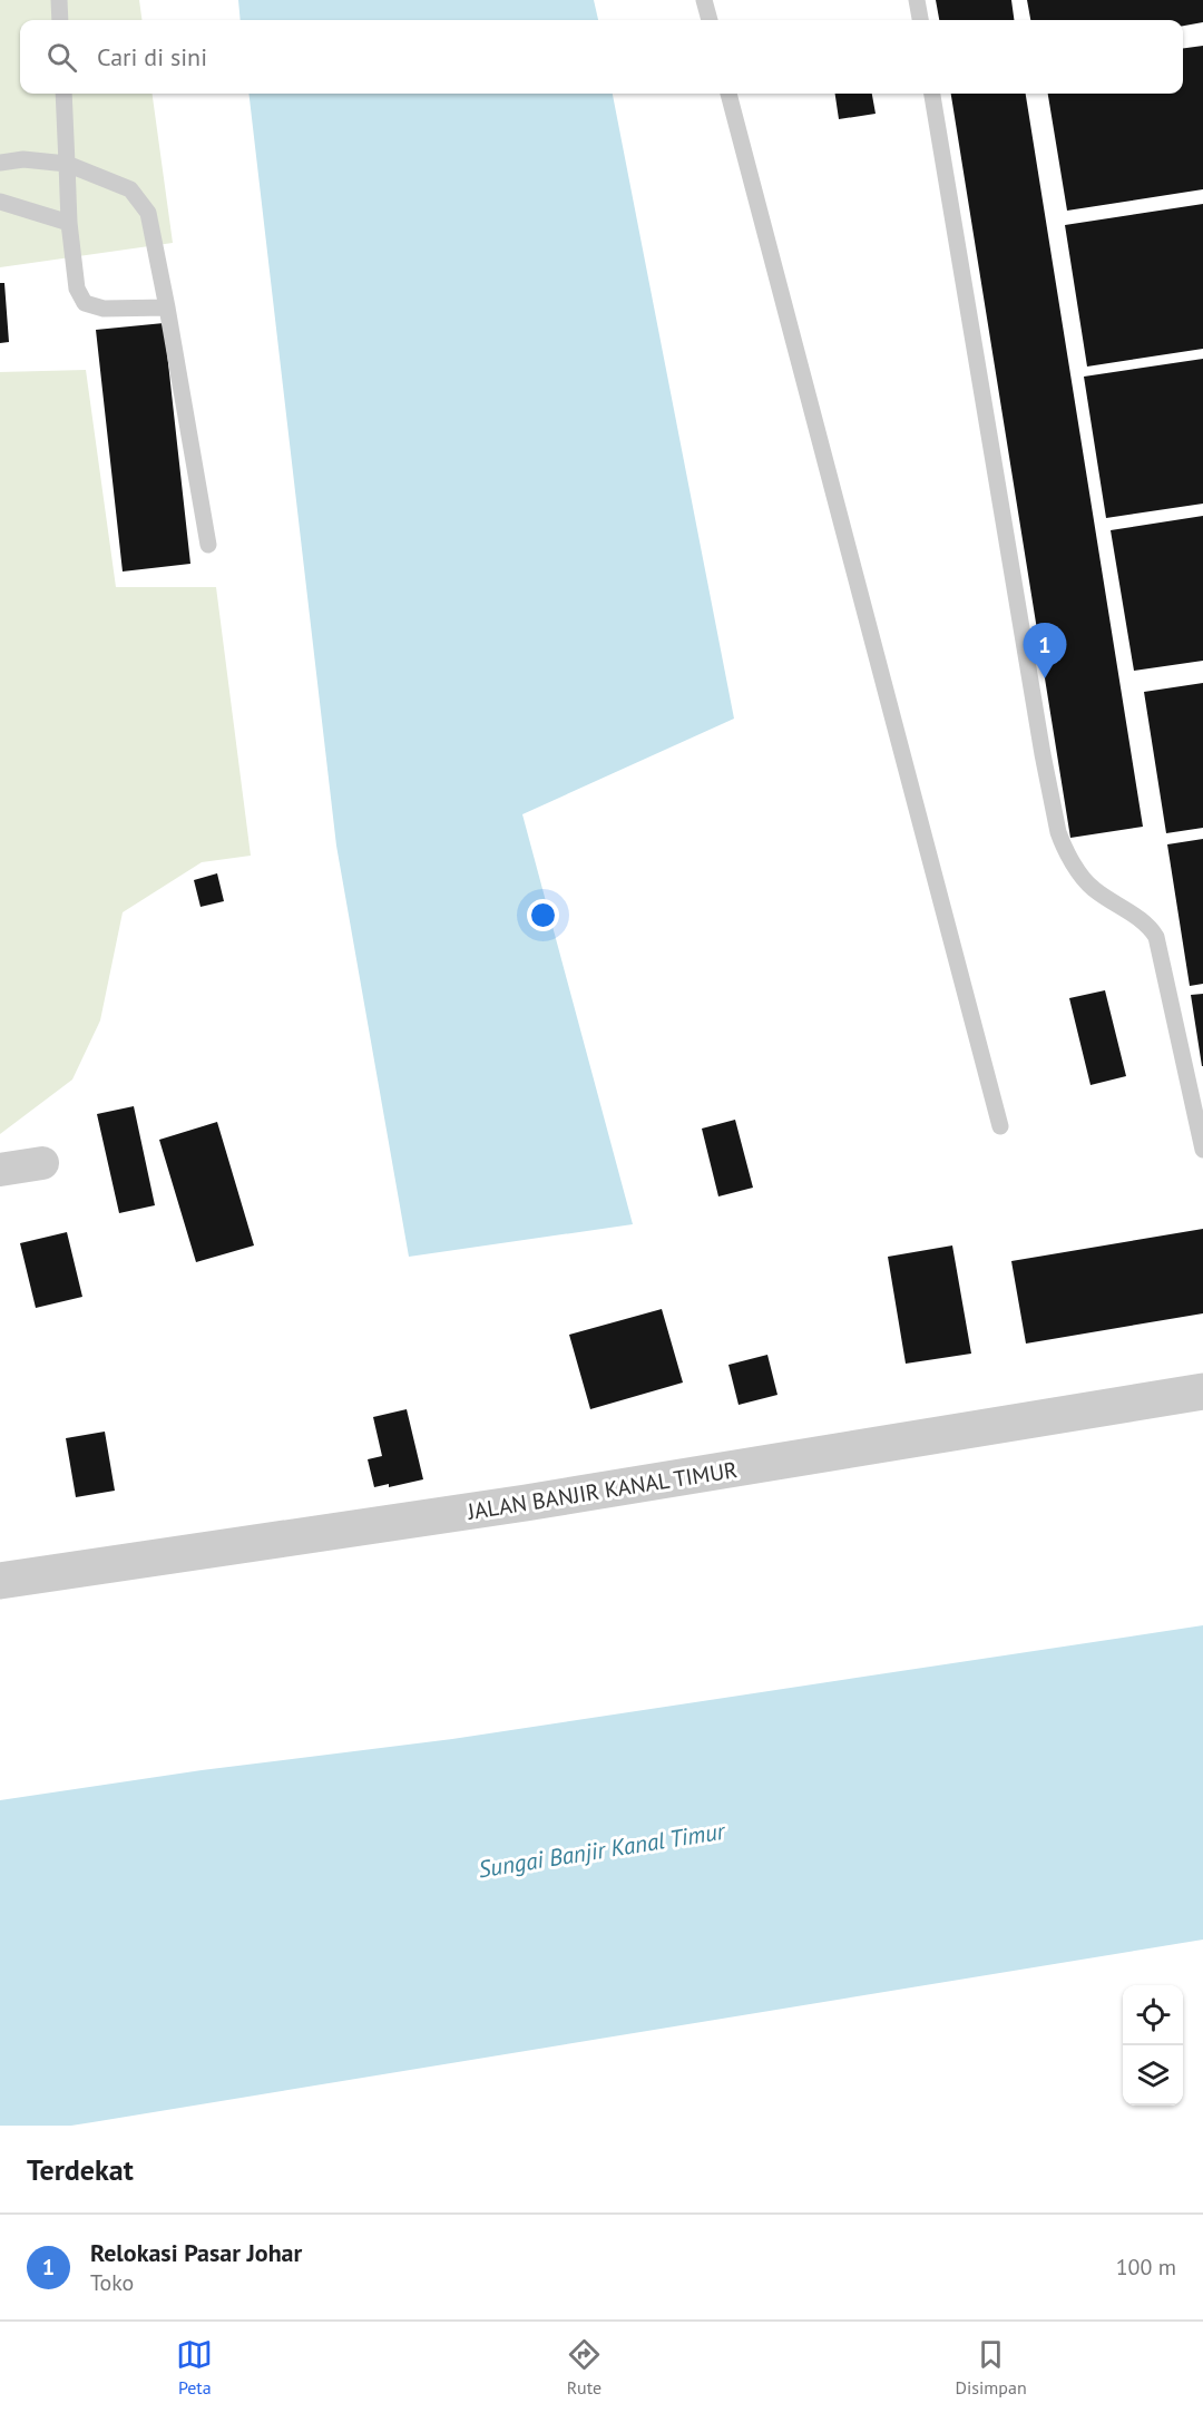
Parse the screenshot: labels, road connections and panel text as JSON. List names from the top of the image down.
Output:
{
  "streets": {
    "street": ["JALAN BANJIR KANAL TIMUR"]
  },
  "water": ["Sungai Banjir Kanal Timur"],
  "page": {
    "search": "Cari di sini",
    "pins": "1",
    "heading": "Terdekat",
    "list": [
      {
        "mark": "1",
        "name": "Relokasi Pasar Johar",
        "note": "Toko",
        "value": "100 m"
      }
    ],
    "nav": ["Peta", "Rute", "Disimpan"]
  }
}
